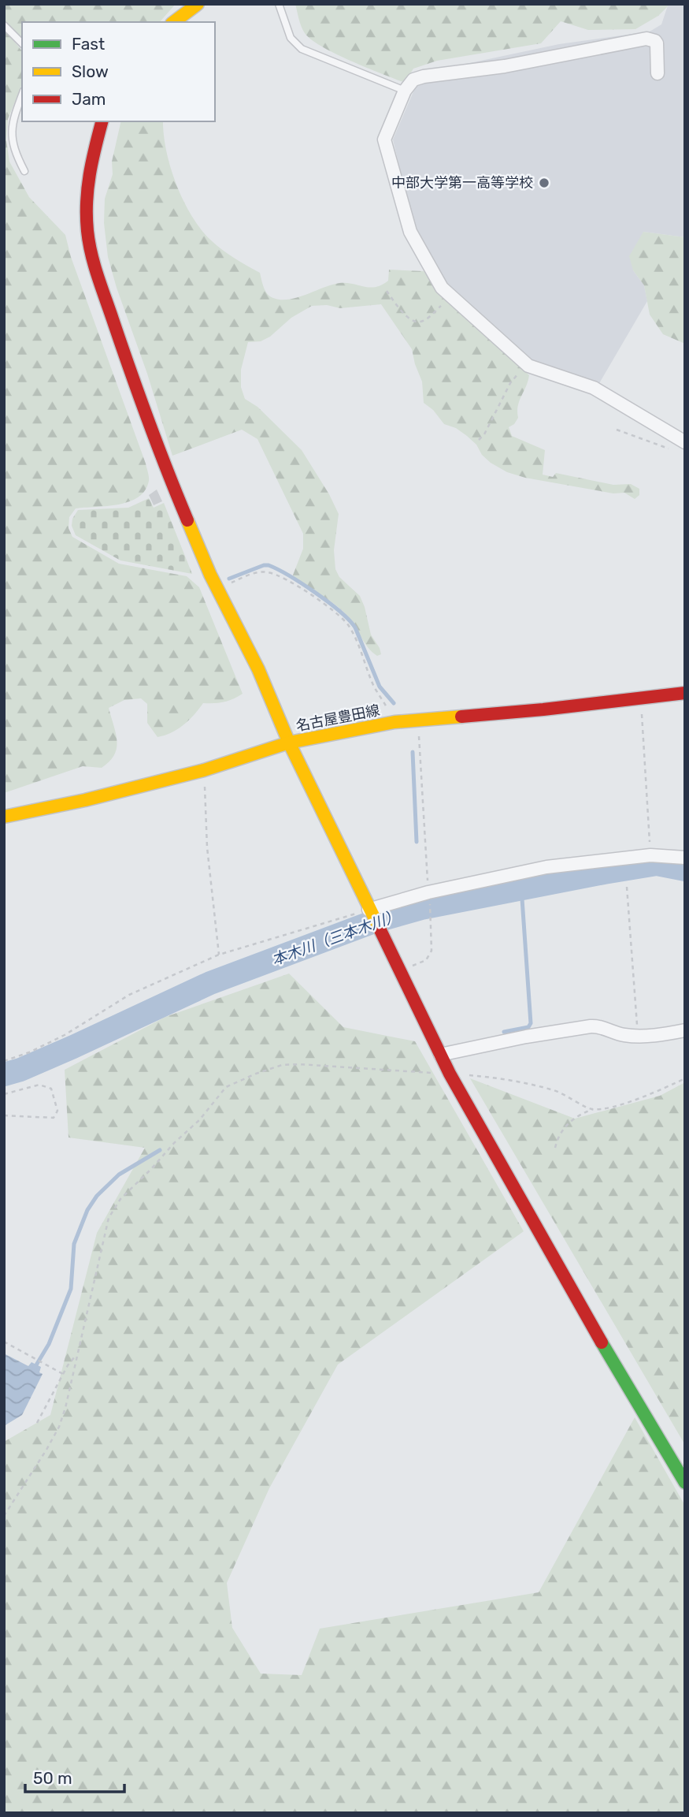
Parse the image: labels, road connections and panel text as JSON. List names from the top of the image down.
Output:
{
  "streets": {
    "street": ["名古屋豊田線"]
  },
  "water": ["本木川（三本木川）"],
  "places": ["中部大学第一高等学校"],
  "legend": ["Fast", "Slow", "Jam"],
  "scale_bar": "50 m"
}
